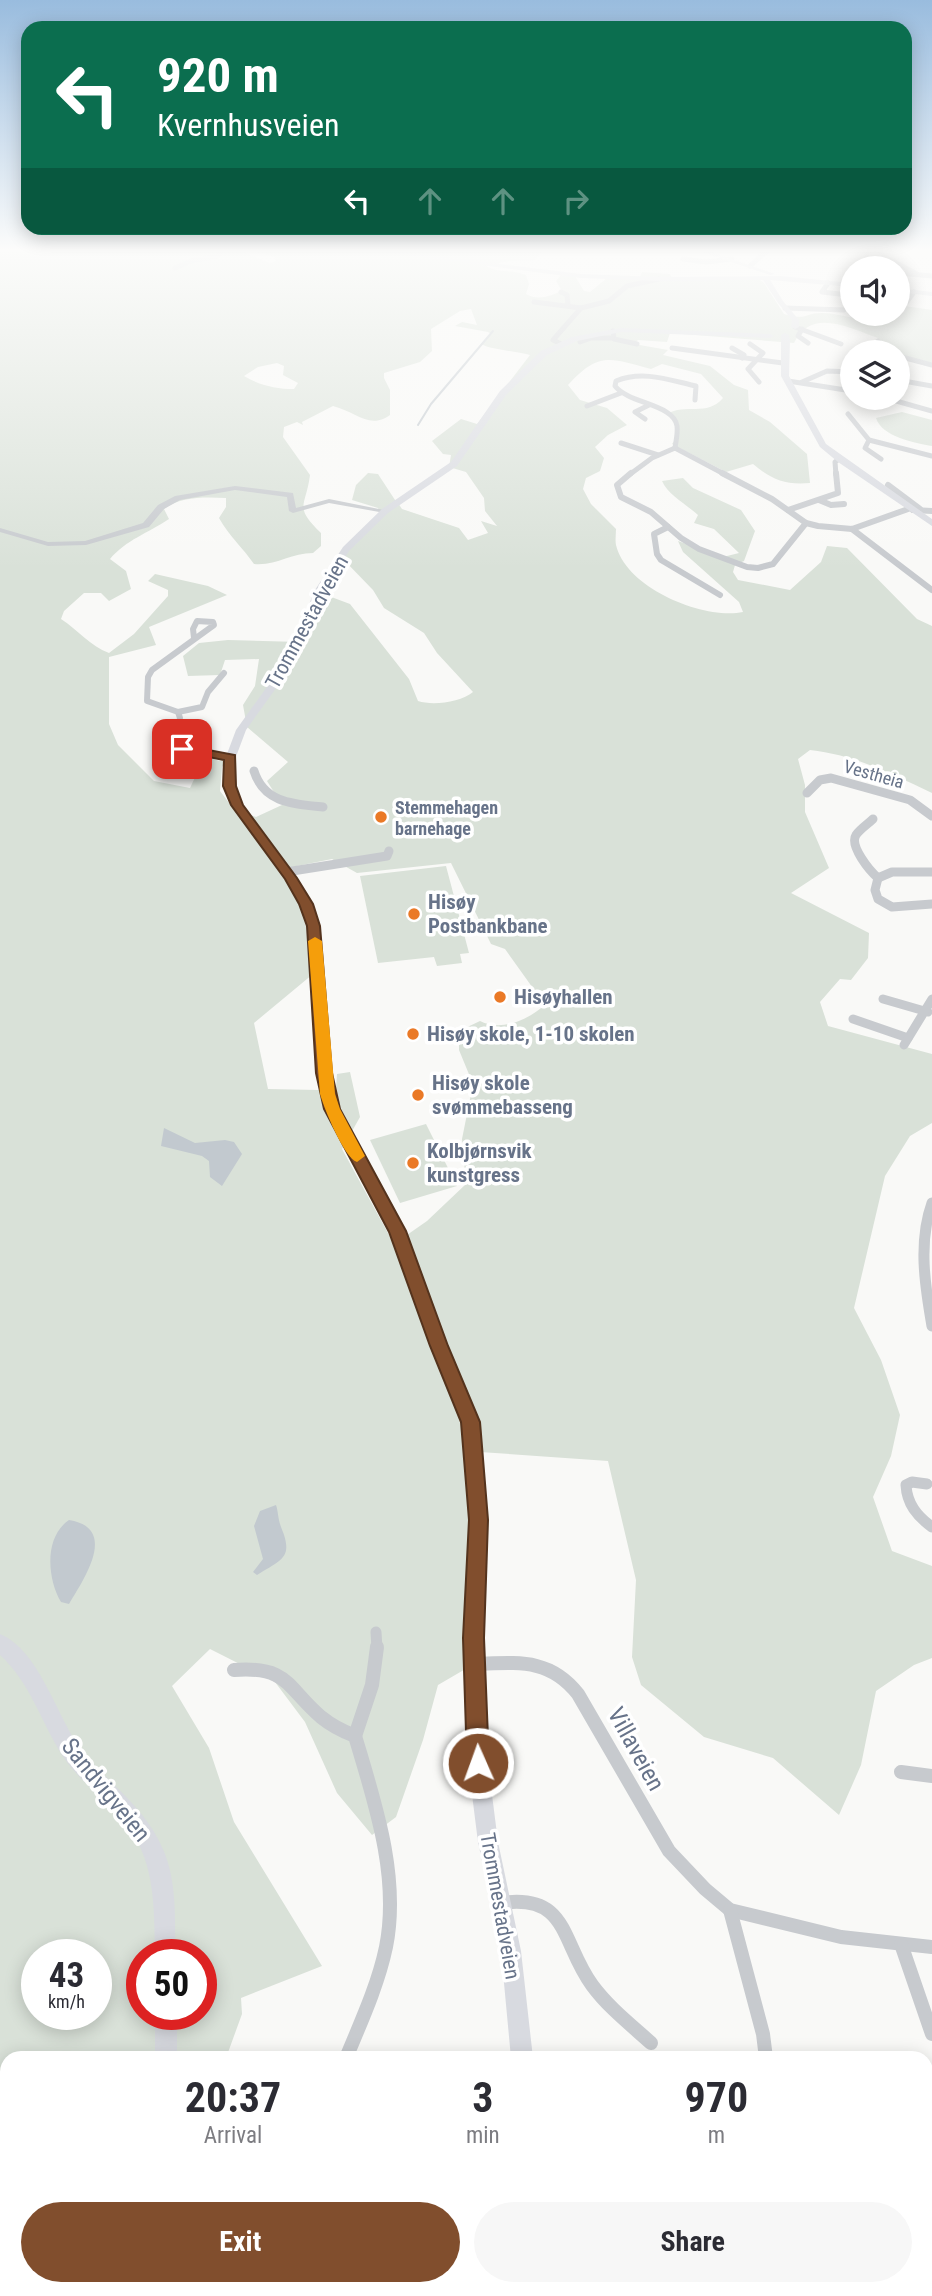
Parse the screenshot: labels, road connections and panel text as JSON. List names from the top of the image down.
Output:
{
  "streets": {
    "main road": ["Trommestadveien", "Sandvigveien"],
    "street": ["Vestheia", "Villaveien"]
  },
  "crossings": [
    ["Trommestadveien", "Villaveien"]
  ],
  "places": [
    "Stemmehagen barnehage",
    "Hisøy Postbankbane",
    "Hisøyhallen",
    "Hisøy skole, 1-10 skolen",
    "Hisøy skole svømmebasseng",
    "Kolbjørnsvik kunstgress"
  ],
  "page": {
    "turn": ["920 m", "Kvernhusveien"],
    "speed": "43 km/h",
    "limit": "50",
    "eta": [
      "20:37",
      "Arrival",
      "3",
      "min",
      "970",
      "m"
    ],
    "buttons": ["Exit", "Share"]
  }
}
